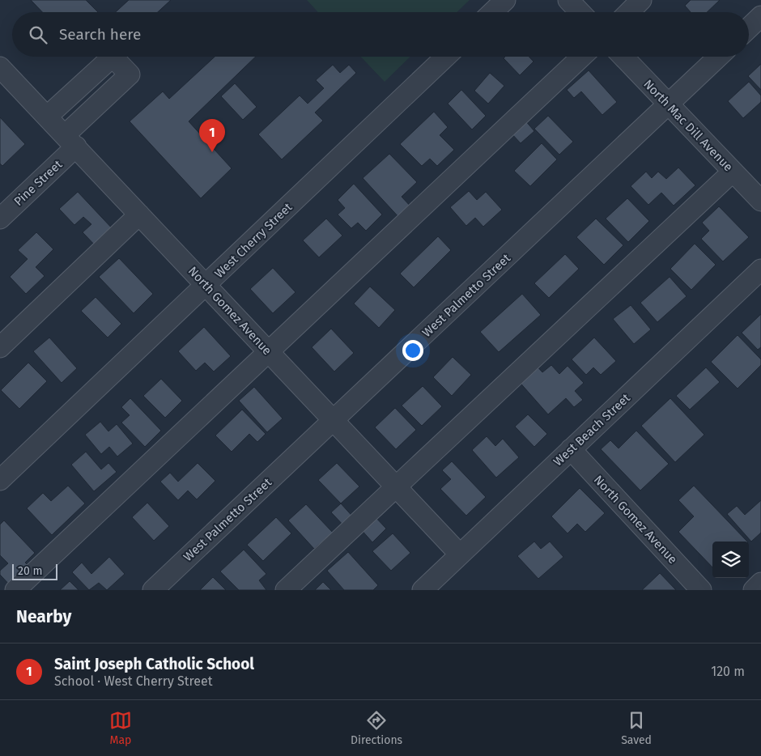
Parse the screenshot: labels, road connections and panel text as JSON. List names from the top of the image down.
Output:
{
  "streets": {
    "street": [
      "North Mac Dill Avenue",
      "Pine Street",
      "West Cherry Street",
      "West Palmetto Street",
      "North Gomez Avenue",
      "West Beach Street"
    ]
  },
  "crossings": [
    ["North Mac Dill Avenue", "West Palmetto Street"],
    ["Pine Street", "North Gomez Avenue"],
    ["West Cherry Street", "North Gomez Avenue"],
    ["West Palmetto Street", "North Gomez Avenue"],
    ["North Gomez Avenue", "West Beach Street"]
  ],
  "scale_bar": "20 m",
  "page": {
    "search": "Search here",
    "pins": "1",
    "scale": "20 m",
    "heading": "Nearby",
    "list": [
      {
        "mark": "1",
        "name": "Saint Joseph Catholic School",
        "note": "School · West Cherry Street",
        "value": "120 m"
      }
    ],
    "nav": ["Map", "Directions", "Saved"]
  }
}
